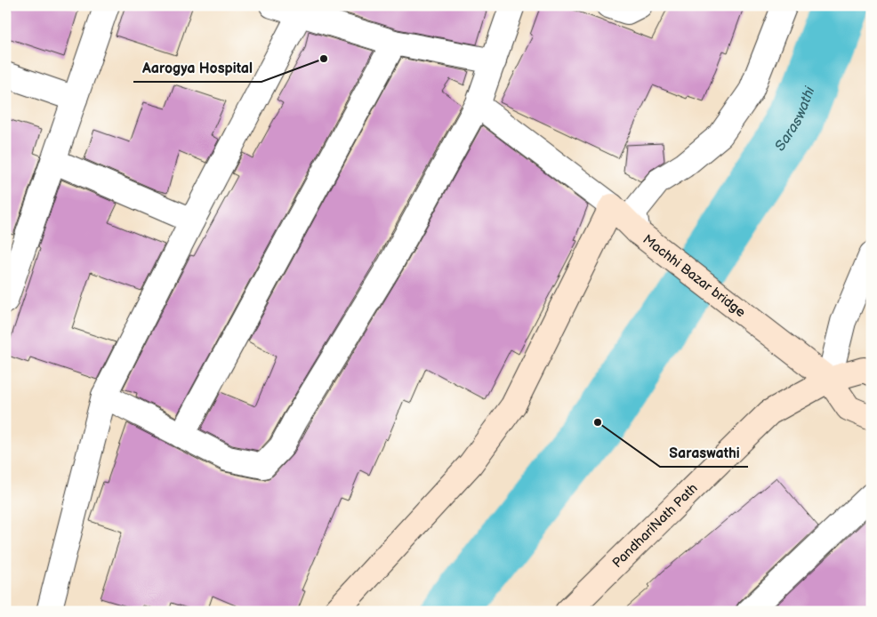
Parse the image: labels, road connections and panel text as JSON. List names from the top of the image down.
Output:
{
  "streets": {
    "main road": ["Machhi Bazar bridge", "PandhariNath Path"]
  },
  "crossings": [
    ["Machhi Bazar bridge", "PandhariNath Path"]
  ],
  "water": ["Saraswathi"],
  "places": ["Aarogya Hospital", "Saraswathi"]
}
